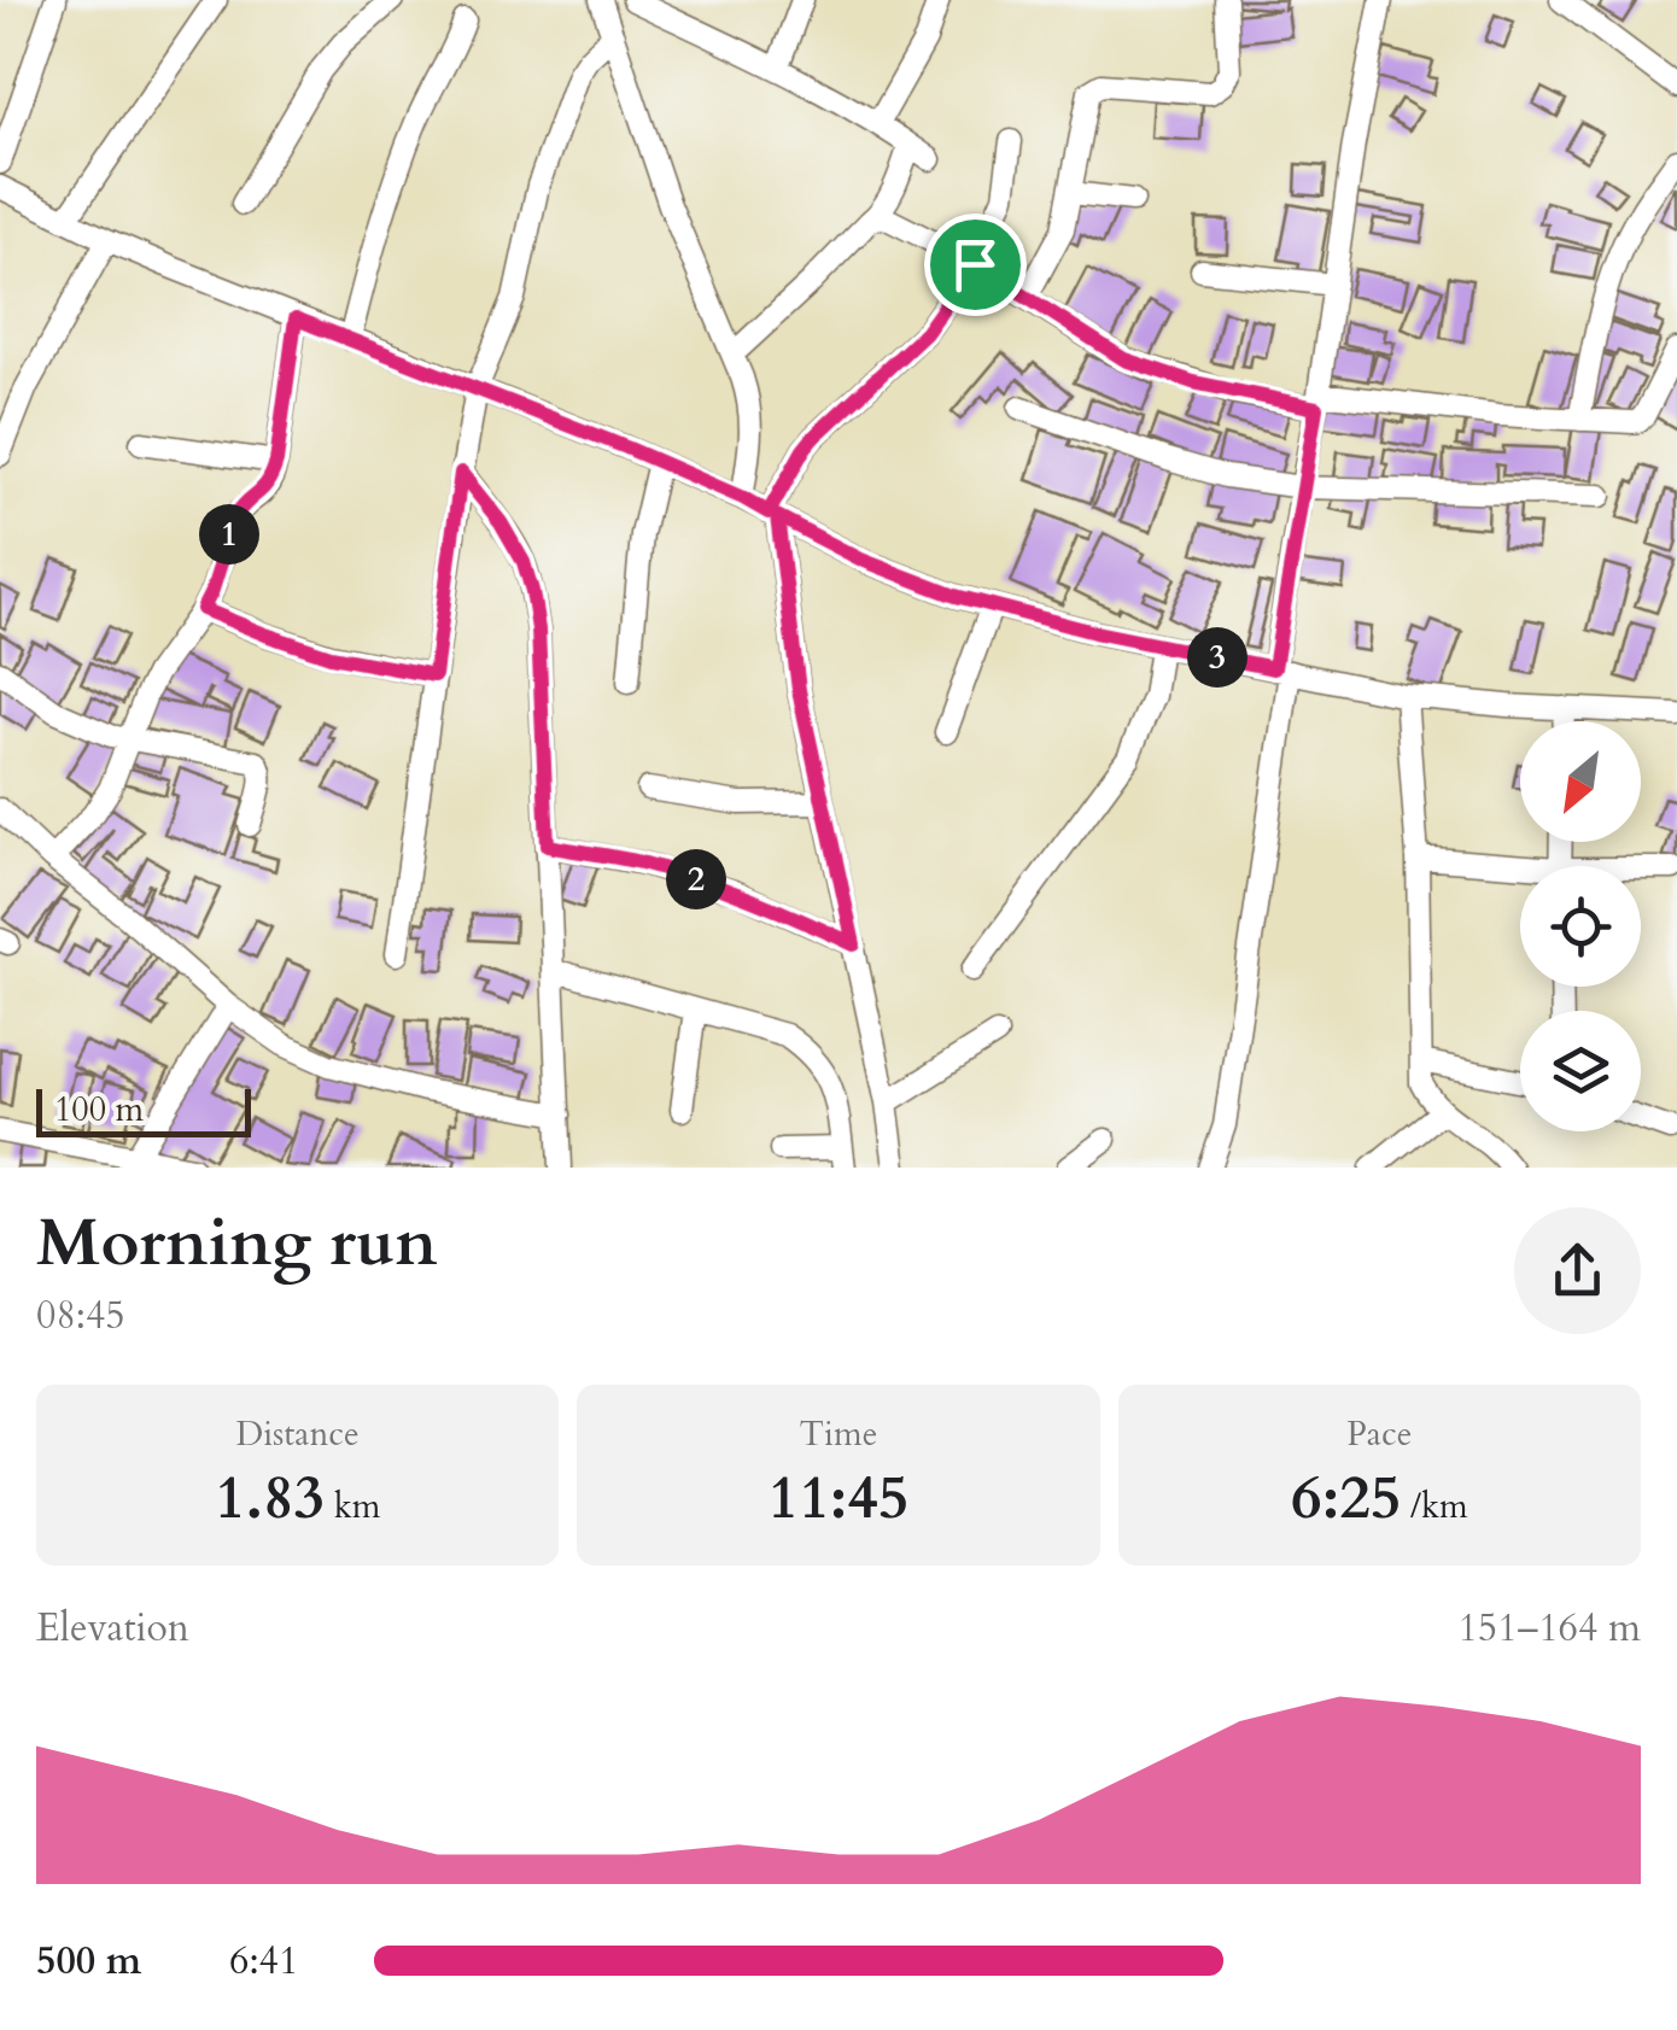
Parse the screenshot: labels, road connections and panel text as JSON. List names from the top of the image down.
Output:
{
  "scale_bar": "100 m",
  "north": "bottom left",
  "page": {
    "pins": ["1", "3", "2"],
    "scale": "100 m",
    "heading": ["Morning run", "08:45"],
    "stats": [
      ["Distance", "1.83 km"],
      ["Time", "11:45"],
      ["Pace", "6:25 /km"]
    ],
    "chart": ["Elevation", "151–164 m"],
    "list": [
      {
        "name": "500 m",
        "note": "6:41"
      }
    ]
  }
}
